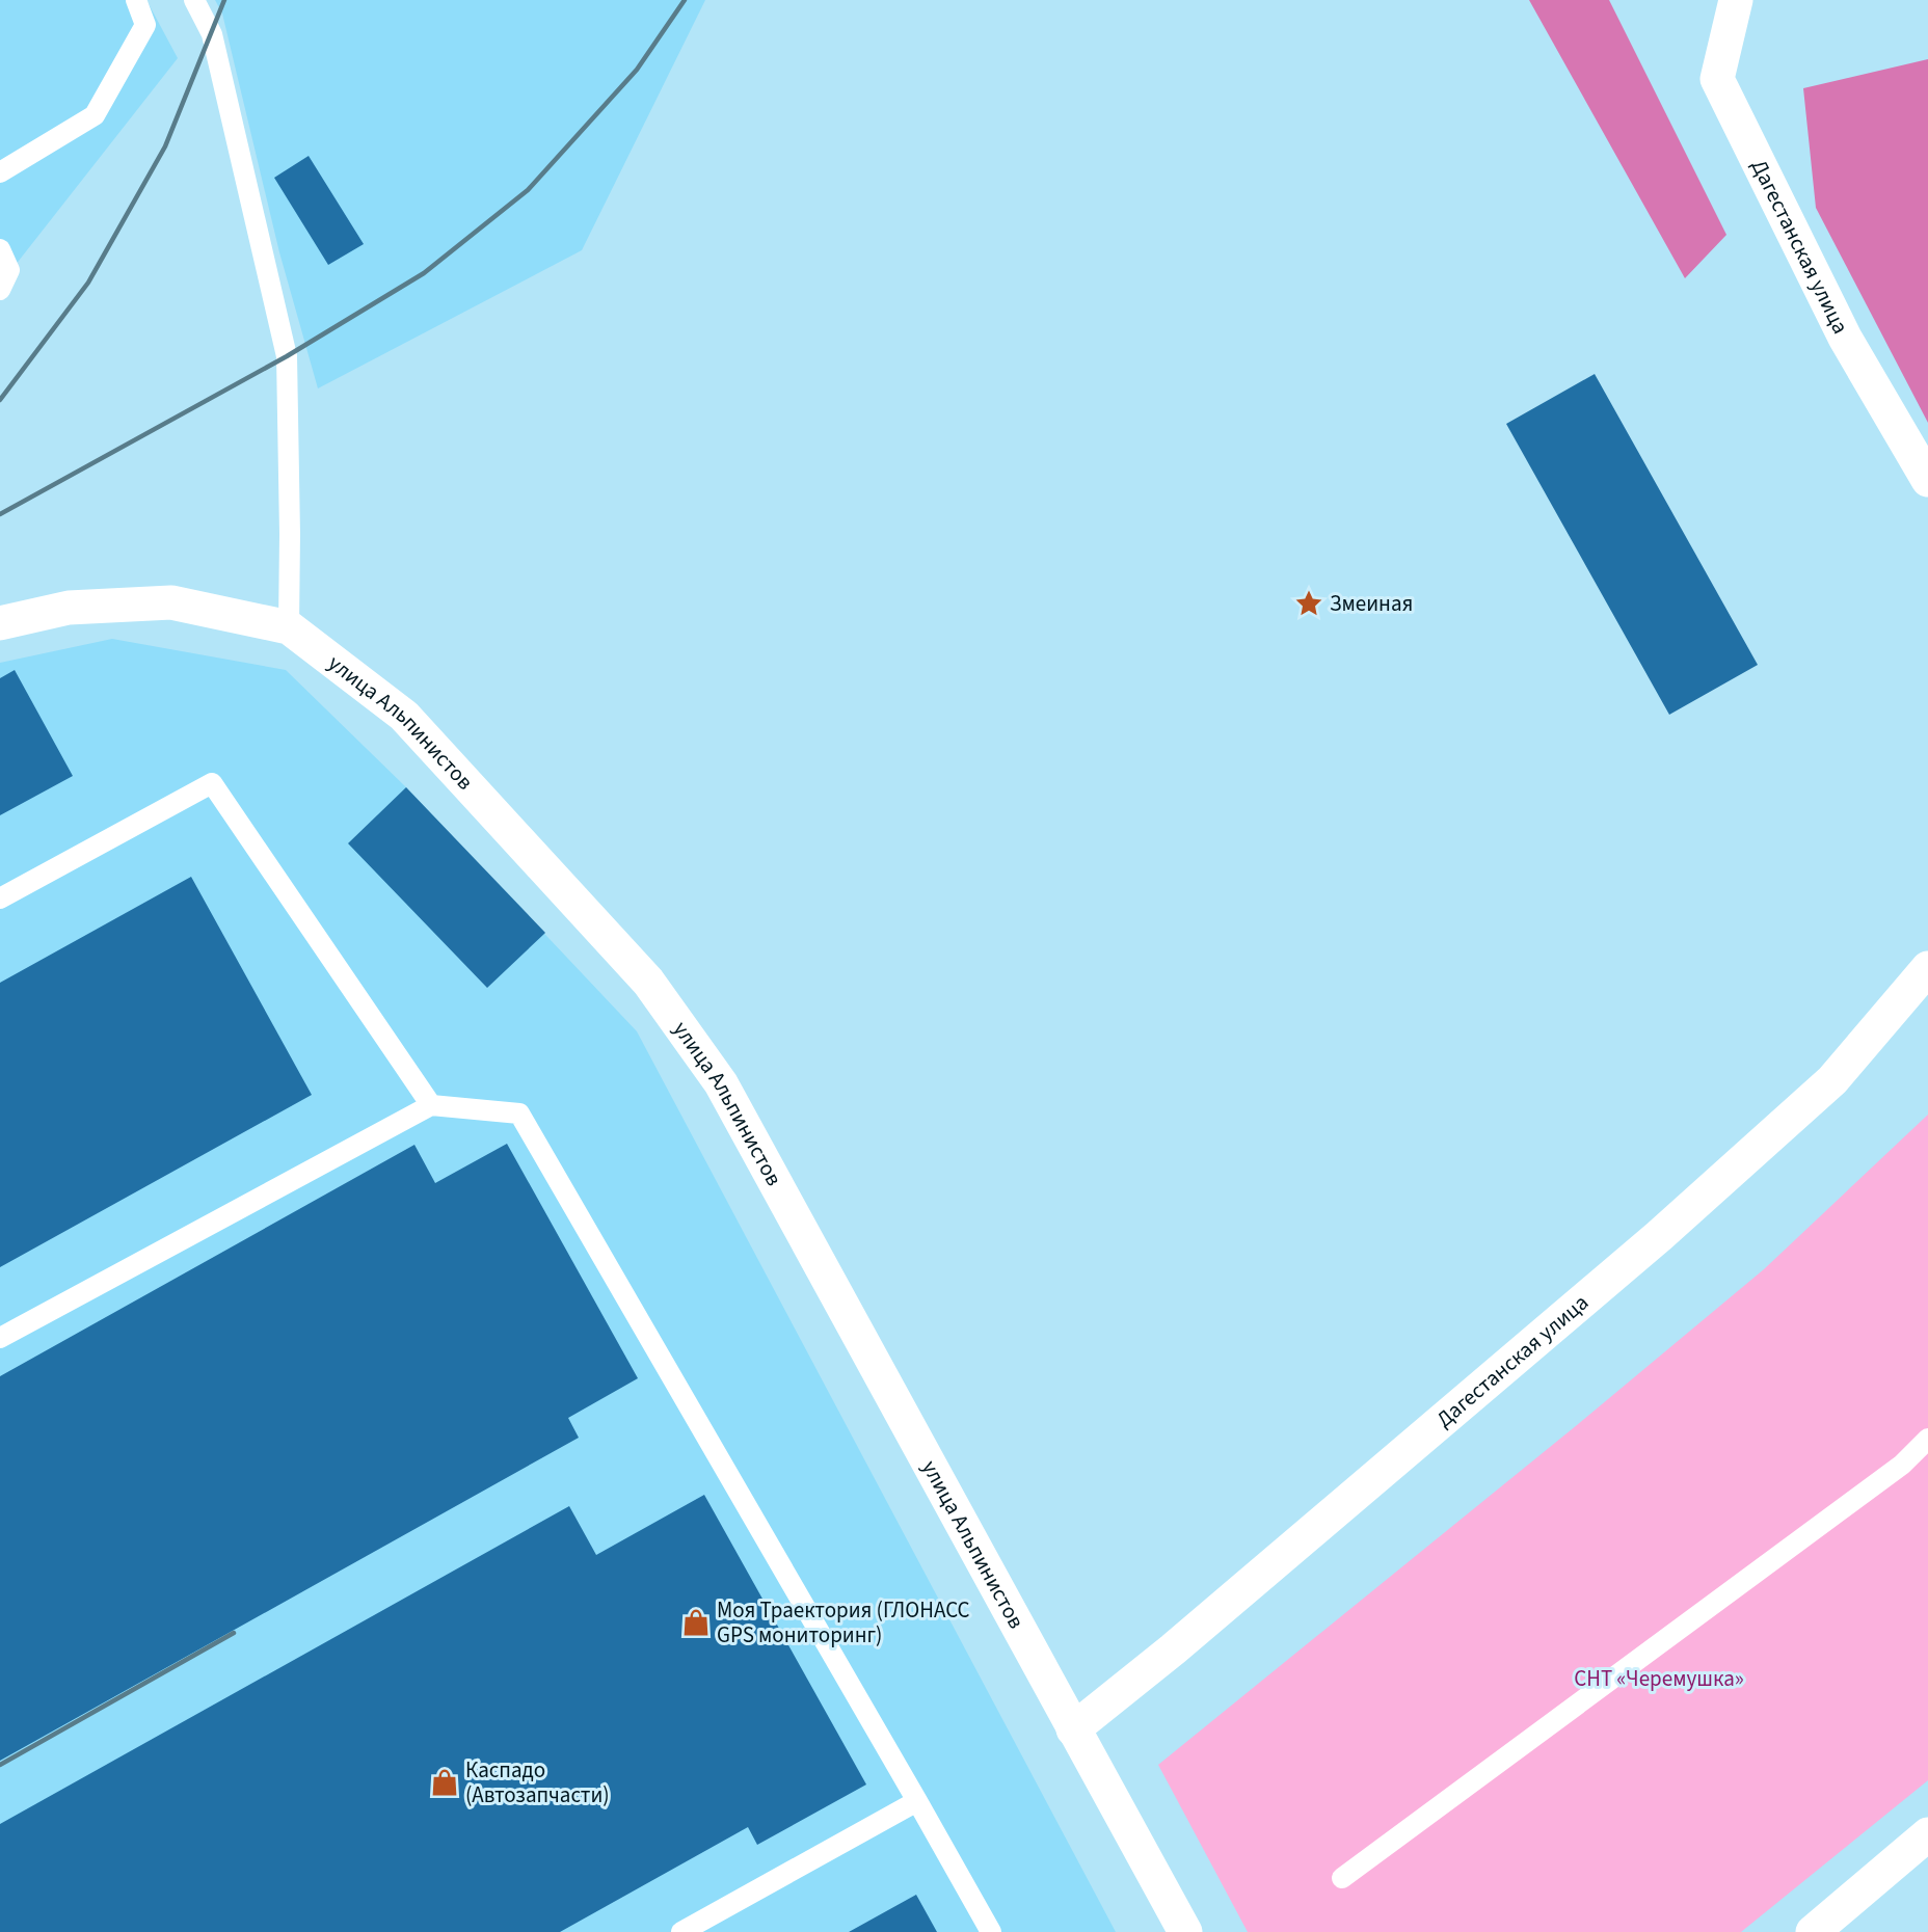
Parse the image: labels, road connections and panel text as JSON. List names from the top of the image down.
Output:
{
  "streets": {
    "main road": ["Дагестанская улица", "улица Альпинистов"]
  },
  "crossings": [
    ["Дагестанская улица", "улица Альпинистов"]
  ],
  "parks": ["СНТ «Черемушка»"],
  "places": {
    "place": ["Змеиная"],
    "shop": ["Моя Траектория (ГЛОНАСС GPS мониторинг)", "Каспадо (Автозапчасти)"]
  }
}
